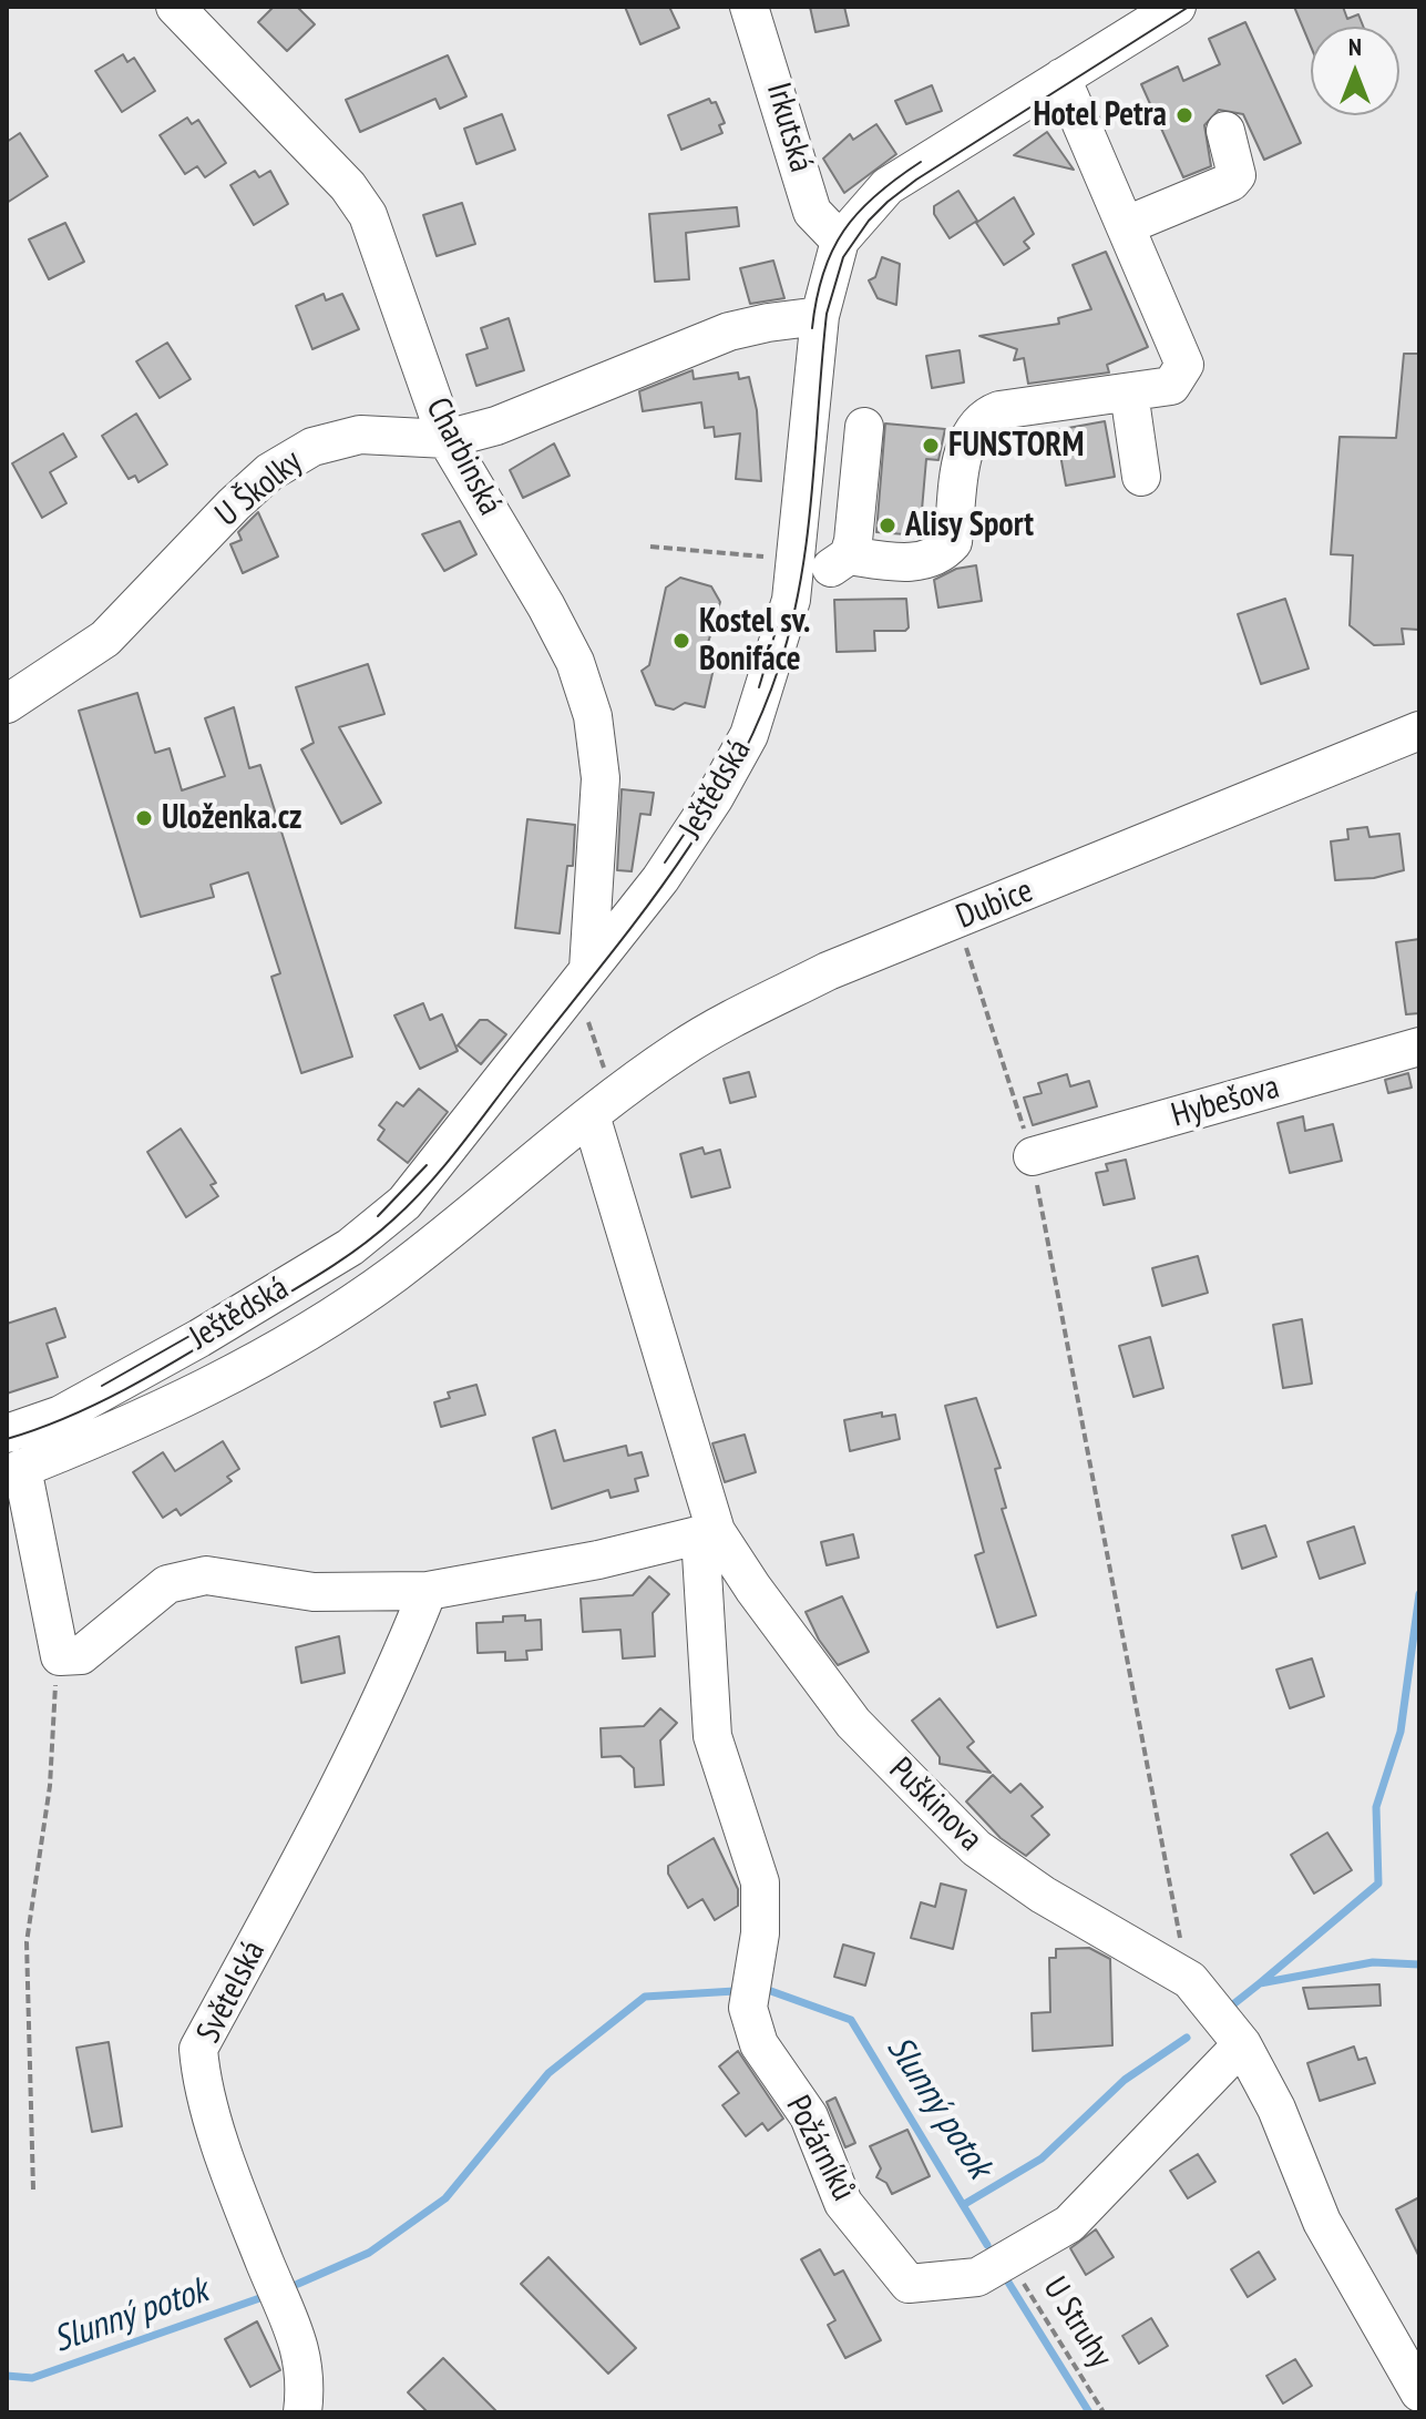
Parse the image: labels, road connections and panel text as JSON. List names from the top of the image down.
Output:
{
  "streets": {
    "street": [
      "Irkutská",
      "Charbinská",
      "U Školky",
      "Ještědská",
      "Dubice",
      "Hybešova",
      "Puškinova",
      "Světelská",
      "Požárníků"
    ],
    "path": ["U Struhy"]
  },
  "crossings": [
    ["Irkutská", "Ještědská"],
    ["Charbinská", "U Školky"],
    ["Charbinská", "Ještědská"],
    ["U Školky", "Ještědská"],
    ["Ještědská", "Dubice"],
    ["Ještědská", "Puškinova"],
    ["Dubice", "Puškinova"],
    ["Puškinova", "Požárníků"],
    ["Požárníků", "U Struhy"]
  ],
  "water": ["Slunný potok"],
  "places": [
    "Hotel Petra",
    "FUNSTORM",
    "Alisy Sport",
    "Kostel sv. Bonifáce",
    "Uloženka.cz"
  ],
  "north": "top"
}
